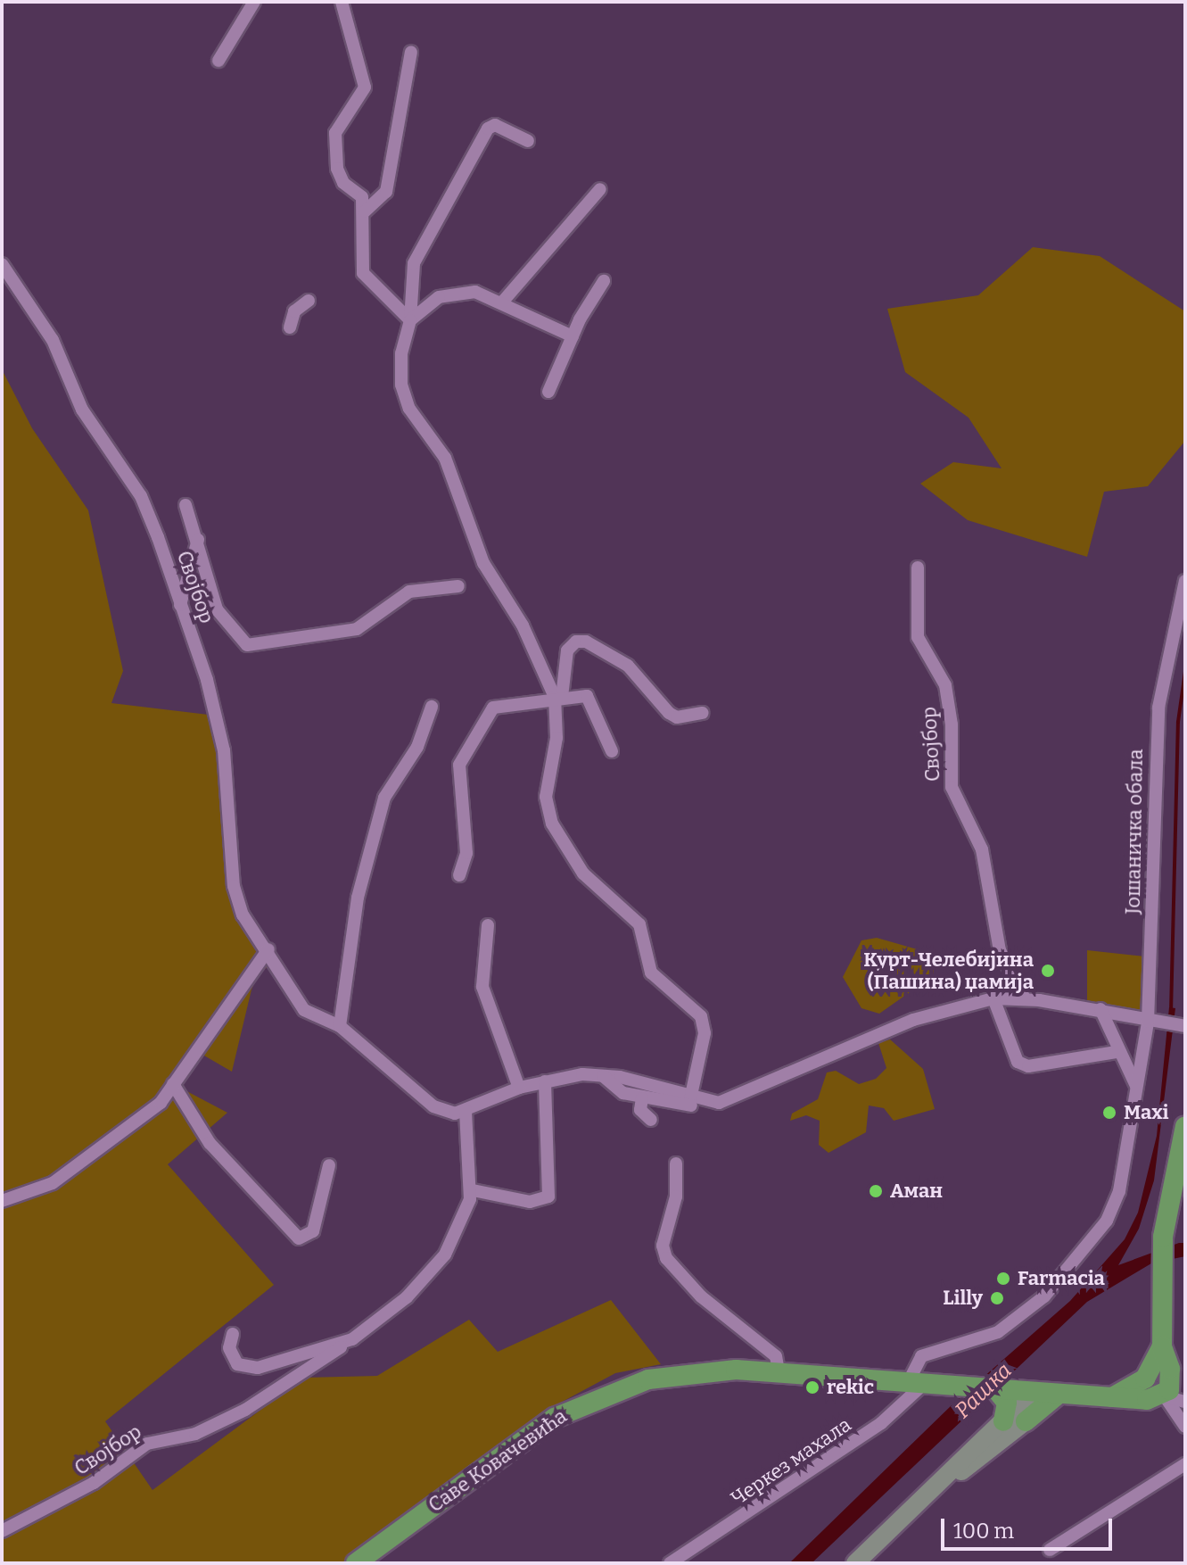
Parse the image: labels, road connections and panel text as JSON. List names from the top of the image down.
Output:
{
  "streets": {
    "main road": ["Саве Ковачевића"],
    "street": ["Својбор", "Јошаничка обала", "Черкез махала"]
  },
  "crossings": [
    ["Јошаничка обала", "Черкез махала"],
    ["Саве Ковачевића", "Черкез махала"]
  ],
  "water": ["Рашка"],
  "places": [
    "Курт-Челебијина (Пашина) џамија",
    "Maxi",
    "Аман",
    "Farmacia",
    "Lilly",
    "rekic"
  ],
  "scale_bar": "100 m"
}
